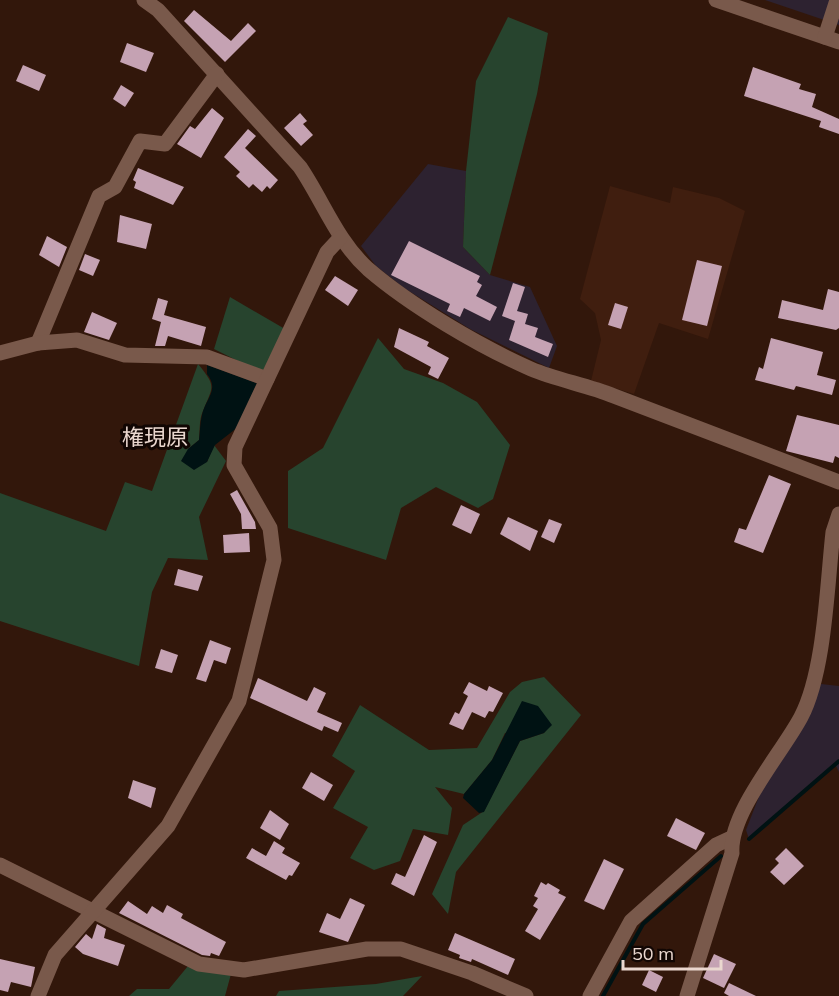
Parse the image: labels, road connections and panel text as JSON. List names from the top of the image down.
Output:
{
  "districts": ["権現原"],
  "scale_bar": "50 m"
}
